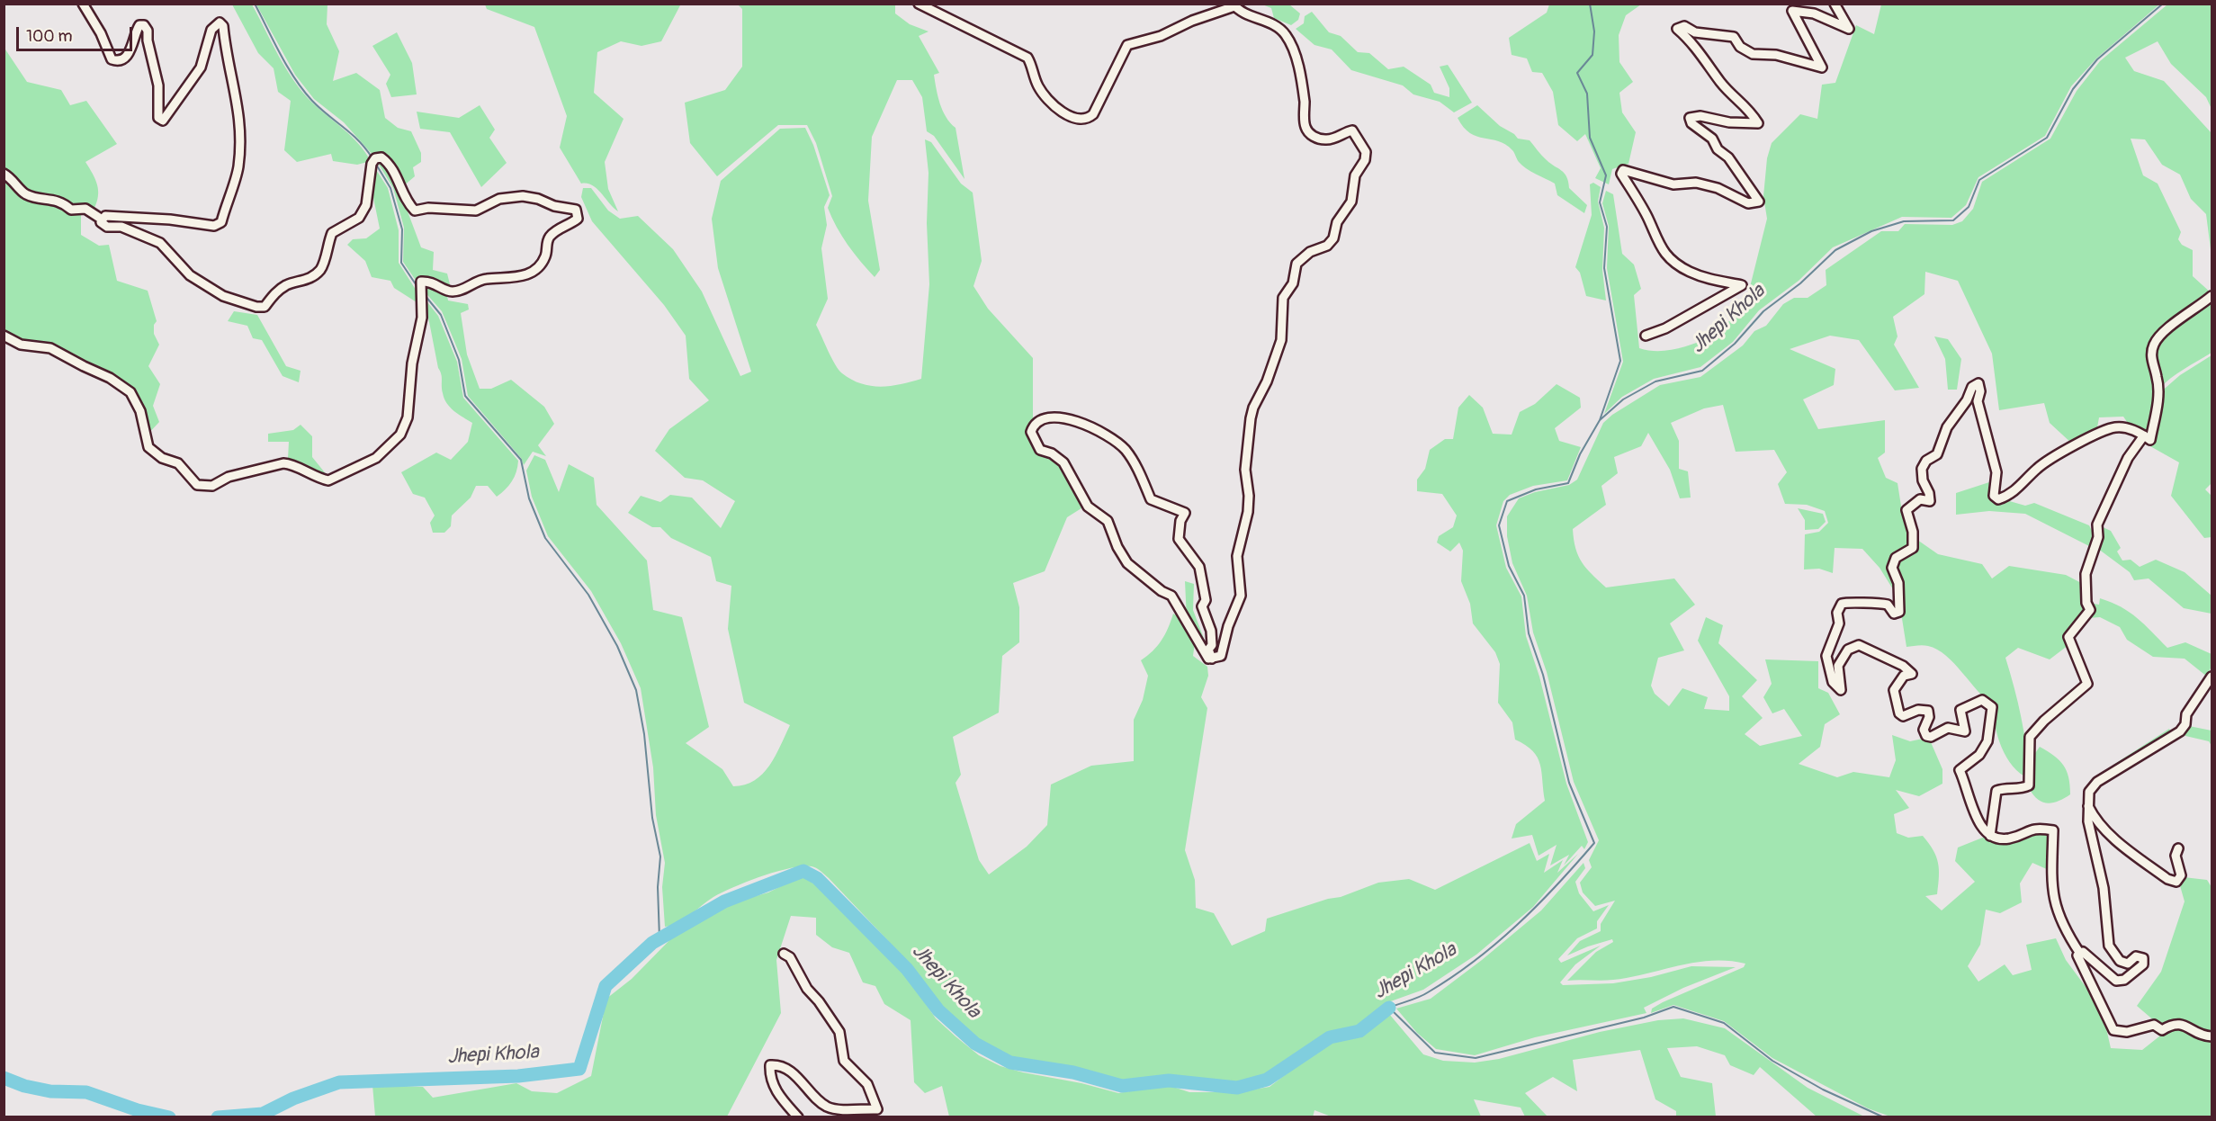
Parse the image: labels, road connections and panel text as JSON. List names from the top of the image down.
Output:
{
  "water": ["Jhepi Khola"],
  "scale_bar": "100 m"
}
